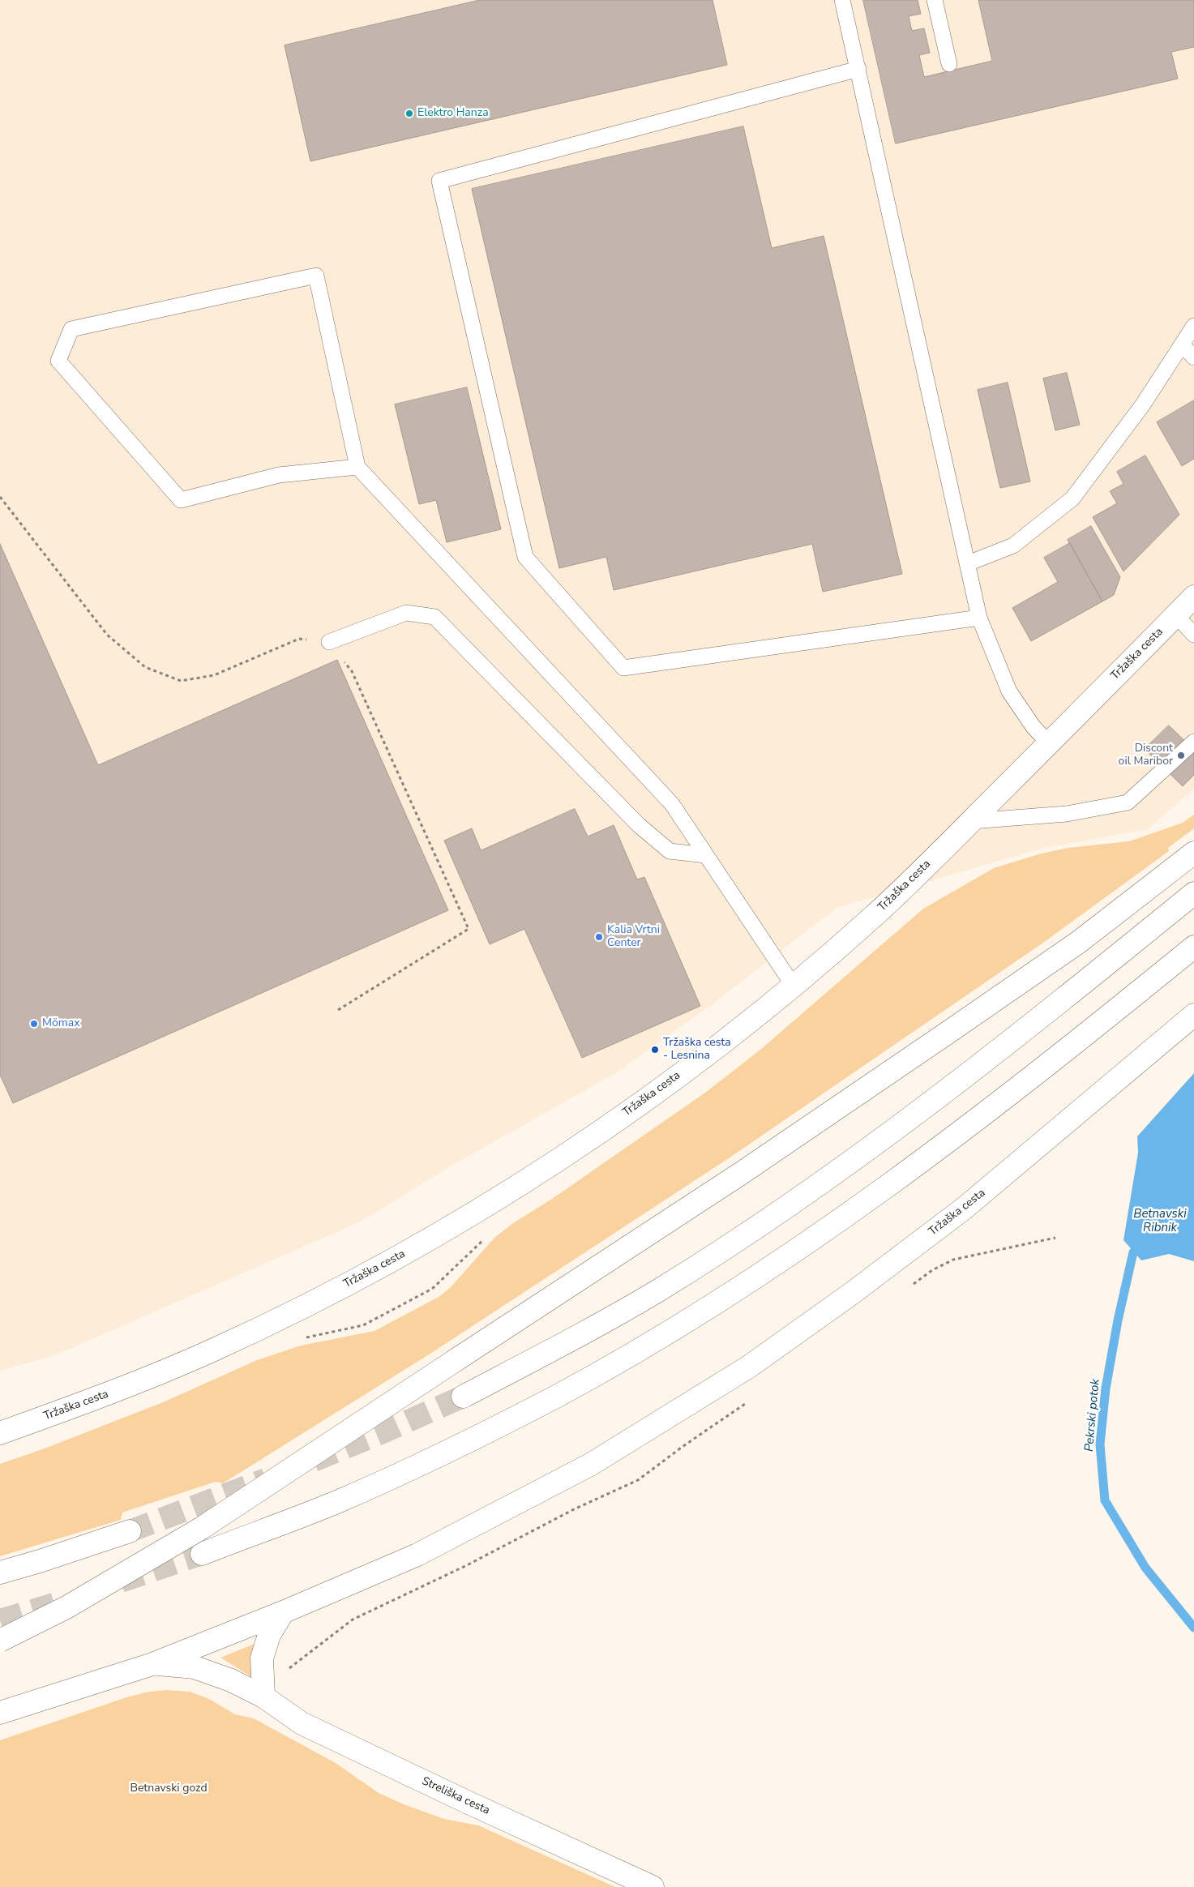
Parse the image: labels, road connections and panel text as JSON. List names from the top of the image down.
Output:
{
  "streets": {
    "main road": ["Tržaška cesta", "Streliška cesta"]
  },
  "crossings": [
    ["Tržaška cesta", "Streliška cesta"]
  ],
  "water": ["Betnavski Ribnik", "Pekrski potok"],
  "parks": ["Betnavski gozd"],
  "places": [
    "Elektro Hanza",
    "Discont oil Maribor",
    "Kalia Vrtni Center",
    "Mömax",
    "Tržaška cesta - Lesnina"
  ]
}
